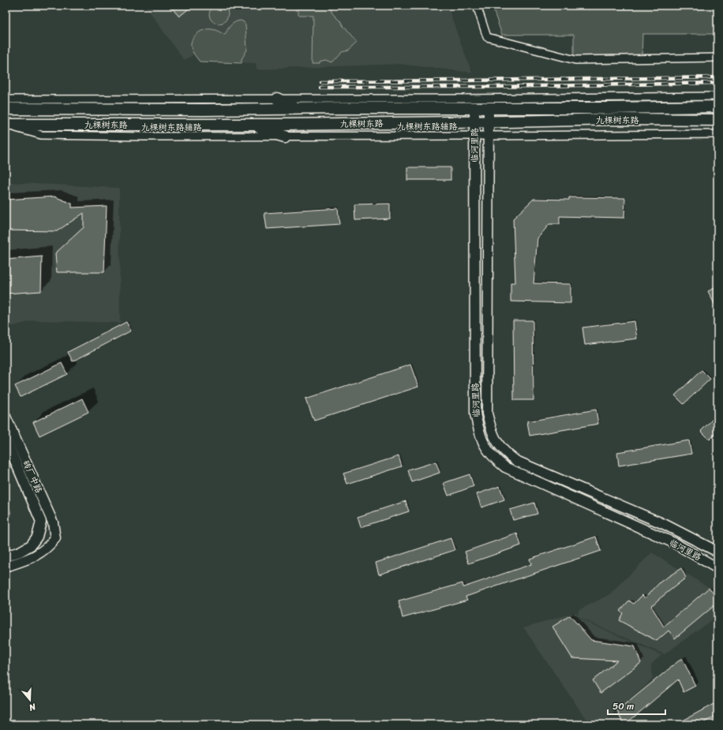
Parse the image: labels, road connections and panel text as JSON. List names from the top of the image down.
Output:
{
  "streets": {
    "highway": ["九棵树东路"],
    "main road": ["临河里路", "砖厂中路"],
    "street": ["九棵树东路辅路"]
  },
  "crossings": [
    ["九棵树东路", "九棵树东路辅路"],
    ["九棵树东路", "临河里路"],
    ["九棵树东路辅路", "临河里路"]
  ],
  "scale_bar": "50 m",
  "north": "bottom"
}
